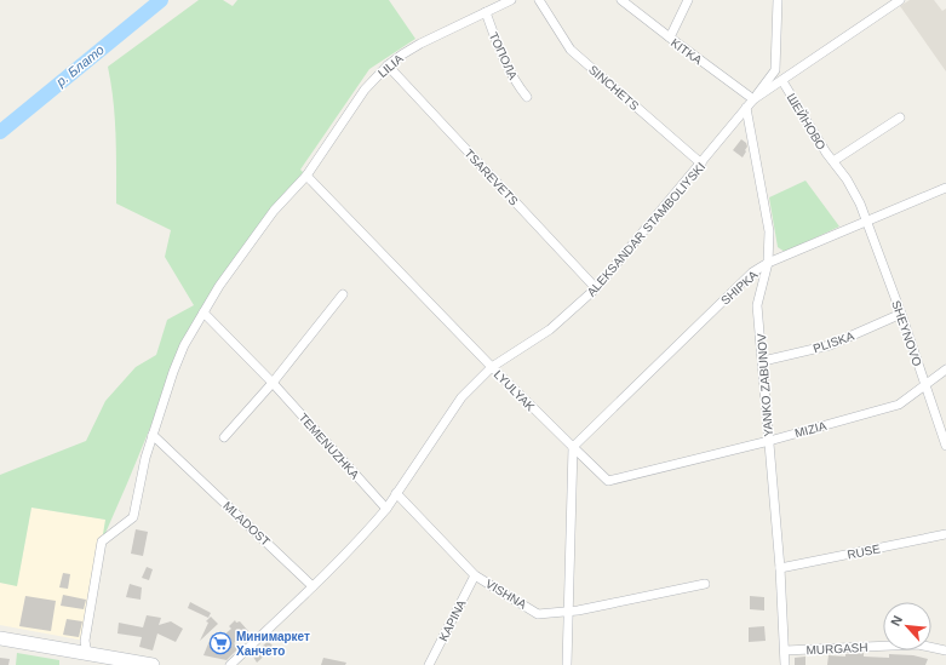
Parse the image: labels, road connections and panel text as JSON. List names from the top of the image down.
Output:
{
  "streets": {
    "street": [
      "KITKA",
      "ТОПОЛА",
      "LILIA",
      "SINCHETS",
      "ШЕЙНОВО",
      "TSAREVETS",
      "ALEKSANDAR STAMBOLIYSKI",
      "SHIPKA",
      "SHEYNOVO",
      "PLISKA",
      "YANKO ZABUNOV",
      "LYULYAK",
      "MIZIA",
      "TEMENUZHKA",
      "MLADOST",
      "RUSE",
      "VISHNA",
      "KAPINA",
      "MURGASH"
    ]
  },
  "crossings": [
    ["KITKA", "ALEKSANDAR STAMBOLIYSKI"],
    ["ТОПОЛА", "LILIA"],
    ["LILIA", "TSAREVETS"],
    ["LILIA", "LYULYAK"],
    ["LILIA", "TEMENUZHKA"],
    ["LILIA", "MLADOST"],
    ["SINCHETS", "ALEKSANDAR STAMBOLIYSKI"],
    ["ШЕЙНОВО", "ALEKSANDAR STAMBOLIYSKI"],
    ["ШЕЙНОВО", "SHIPKA"],
    ["ШЕЙНОВО", "SHEYNOVO"],
    ["TSAREVETS", "ALEKSANDAR STAMBOLIYSKI"],
    ["ALEKSANDAR STAMBOLIYSKI", "YANKO ZABUNOV"],
    ["ALEKSANDAR STAMBOLIYSKI", "LYULYAK"],
    ["ALEKSANDAR STAMBOLIYSKI", "TEMENUZHKA"],
    ["ALEKSANDAR STAMBOLIYSKI", "MLADOST"],
    ["ALEKSANDAR STAMBOLIYSKI", "VISHNA"],
    ["SHIPKA", "SHEYNOVO"],
    ["SHIPKA", "YANKO ZABUNOV"],
    ["SHIPKA", "LYULYAK"],
    ["SHEYNOVO", "PLISKA"],
    ["SHEYNOVO", "MIZIA"],
    ["PLISKA", "YANKO ZABUNOV"],
    ["YANKO ZABUNOV", "MIZIA"],
    ["YANKO ZABUNOV", "RUSE"],
    ["YANKO ZABUNOV", "MURGASH"],
    ["LYULYAK", "MIZIA"],
    ["VISHNA", "KAPINA"]
  ],
  "water": ["р. Блато"],
  "places": {
    "supermarket": ["Минимаркет Ханчето"]
  },
  "north": "top left"
}
